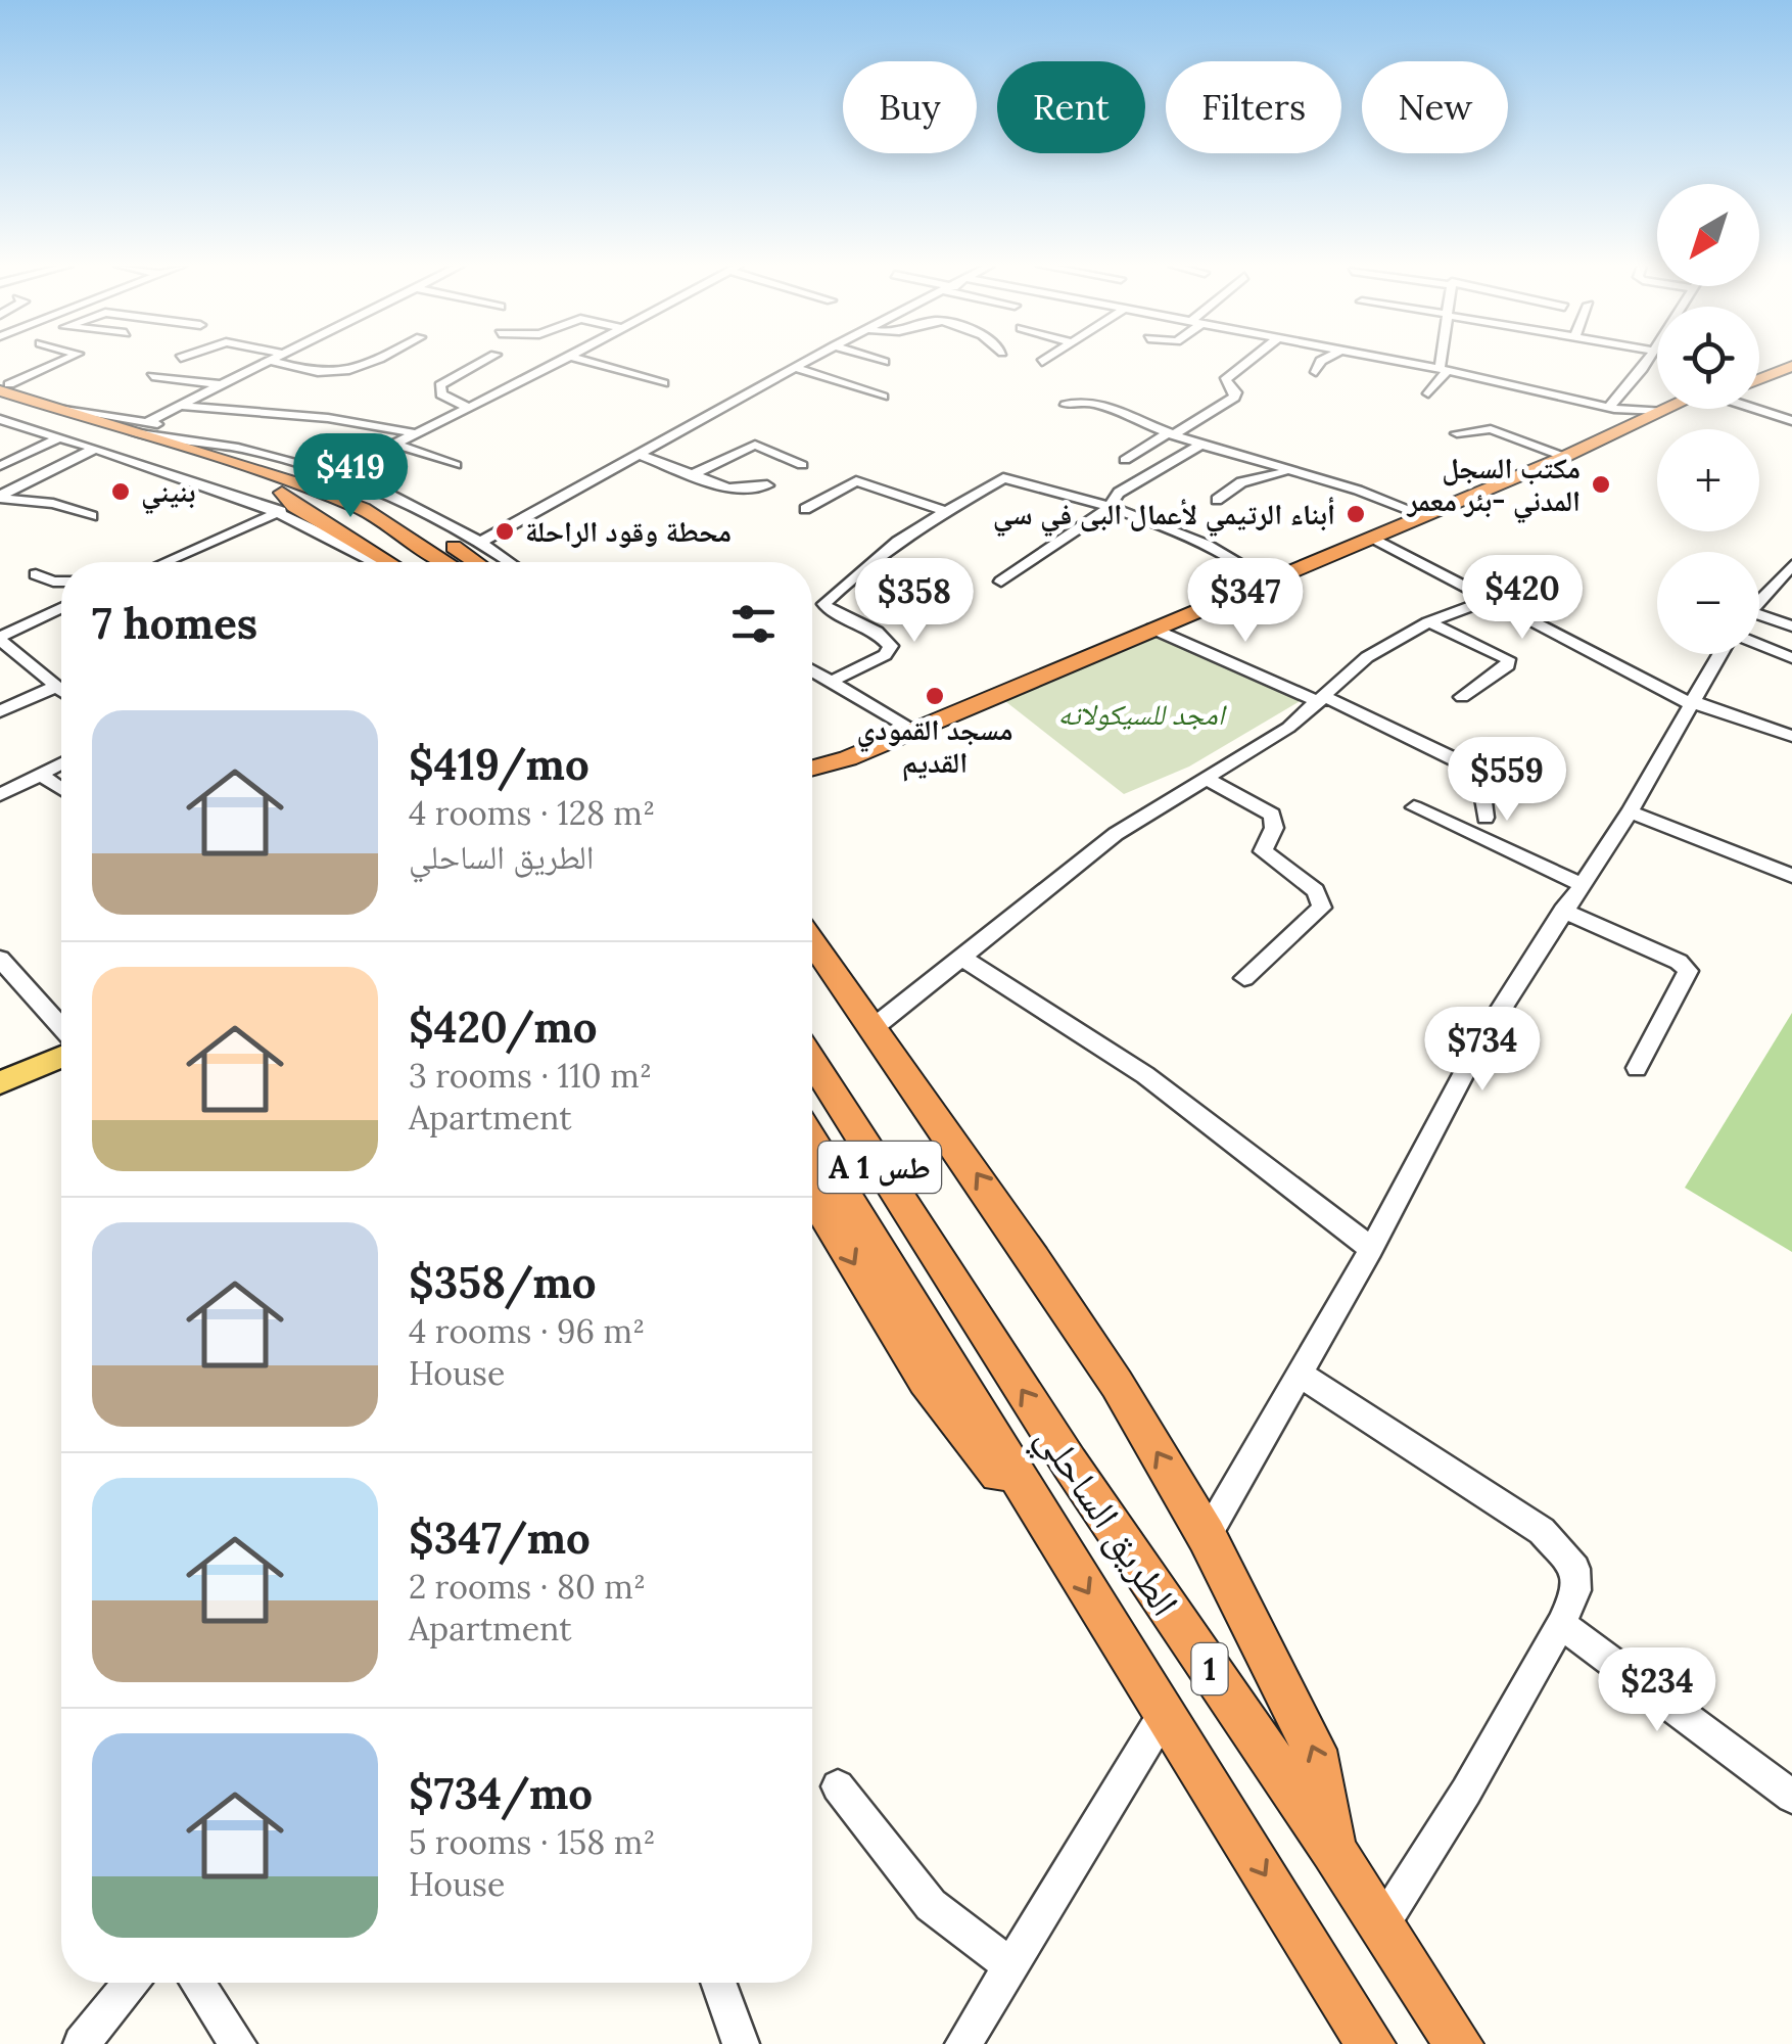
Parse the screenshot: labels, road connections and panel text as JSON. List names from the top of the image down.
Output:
{
  "streets": {
    "highway": ["A 1 طس", "الطريق الساحلي", "1"]
  },
  "parks": ["امجد للسيكولاته"],
  "places": [
    "مكتب السجل المدني -بئر معمر",
    "بنيني",
    "أبناء الرتيمي لأعمال البى في سي",
    "محطة وقود الراحلة",
    "مسجد القمودي القديم"
  ],
  "north": "bottom left",
  "page": {
    "chip": [
      "Buy",
      "Rent",
      "Filters",
      "New"
    ],
    "map_buttons": ["+", "−"],
    "price": [
      "$419",
      "$420",
      "$358",
      "$347",
      "$559",
      "$734",
      "$234"
    ],
    "heading": "7 homes",
    "list": [
      {
        "name": "$419/mo",
        "note": "4 rooms · 128 m² · الطريق الساحلي"
      },
      {
        "name": "$420/mo",
        "note": "3 rooms · 110 m² · Apartment"
      },
      {
        "name": "$358/mo",
        "note": "4 rooms · 96 m² · House"
      },
      {
        "name": "$347/mo",
        "note": "2 rooms · 80 m² · Apartment"
      },
      {
        "name": "$734/mo",
        "note": "5 rooms · 158 m² · House"
      }
    ]
  }
}
